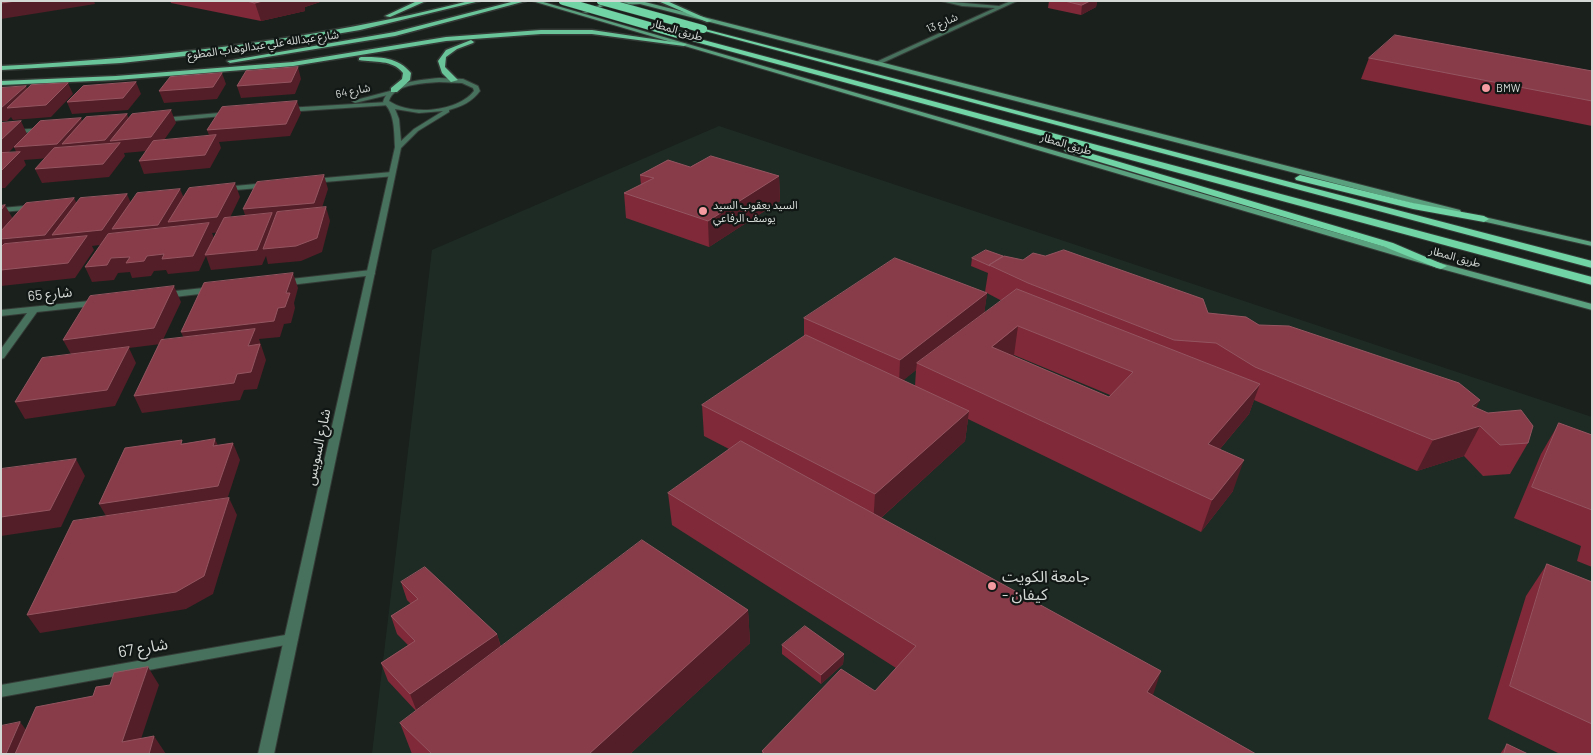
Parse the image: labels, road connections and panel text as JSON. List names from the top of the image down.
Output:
{
  "streets": {
    "highway": ["طريق المطار"],
    "main road": ["شارع عبدالله علي عبدالوهاب المطوع"],
    "street": [
      "شارع 13",
      "شارع 64",
      "شارع 65",
      "شارع السويس",
      "شارع 67"
    ]
  },
  "crossings": [
    ["شارع 13", "طريق المطار"],
    ["شارع 64", "شارع السويس"],
    ["شارع السويس", "شارع 67"]
  ],
  "places": ["BMW", "السيد يعقوب السيد يوسف الرفاعي", "جامعة الكويت - كيفان"]
}
